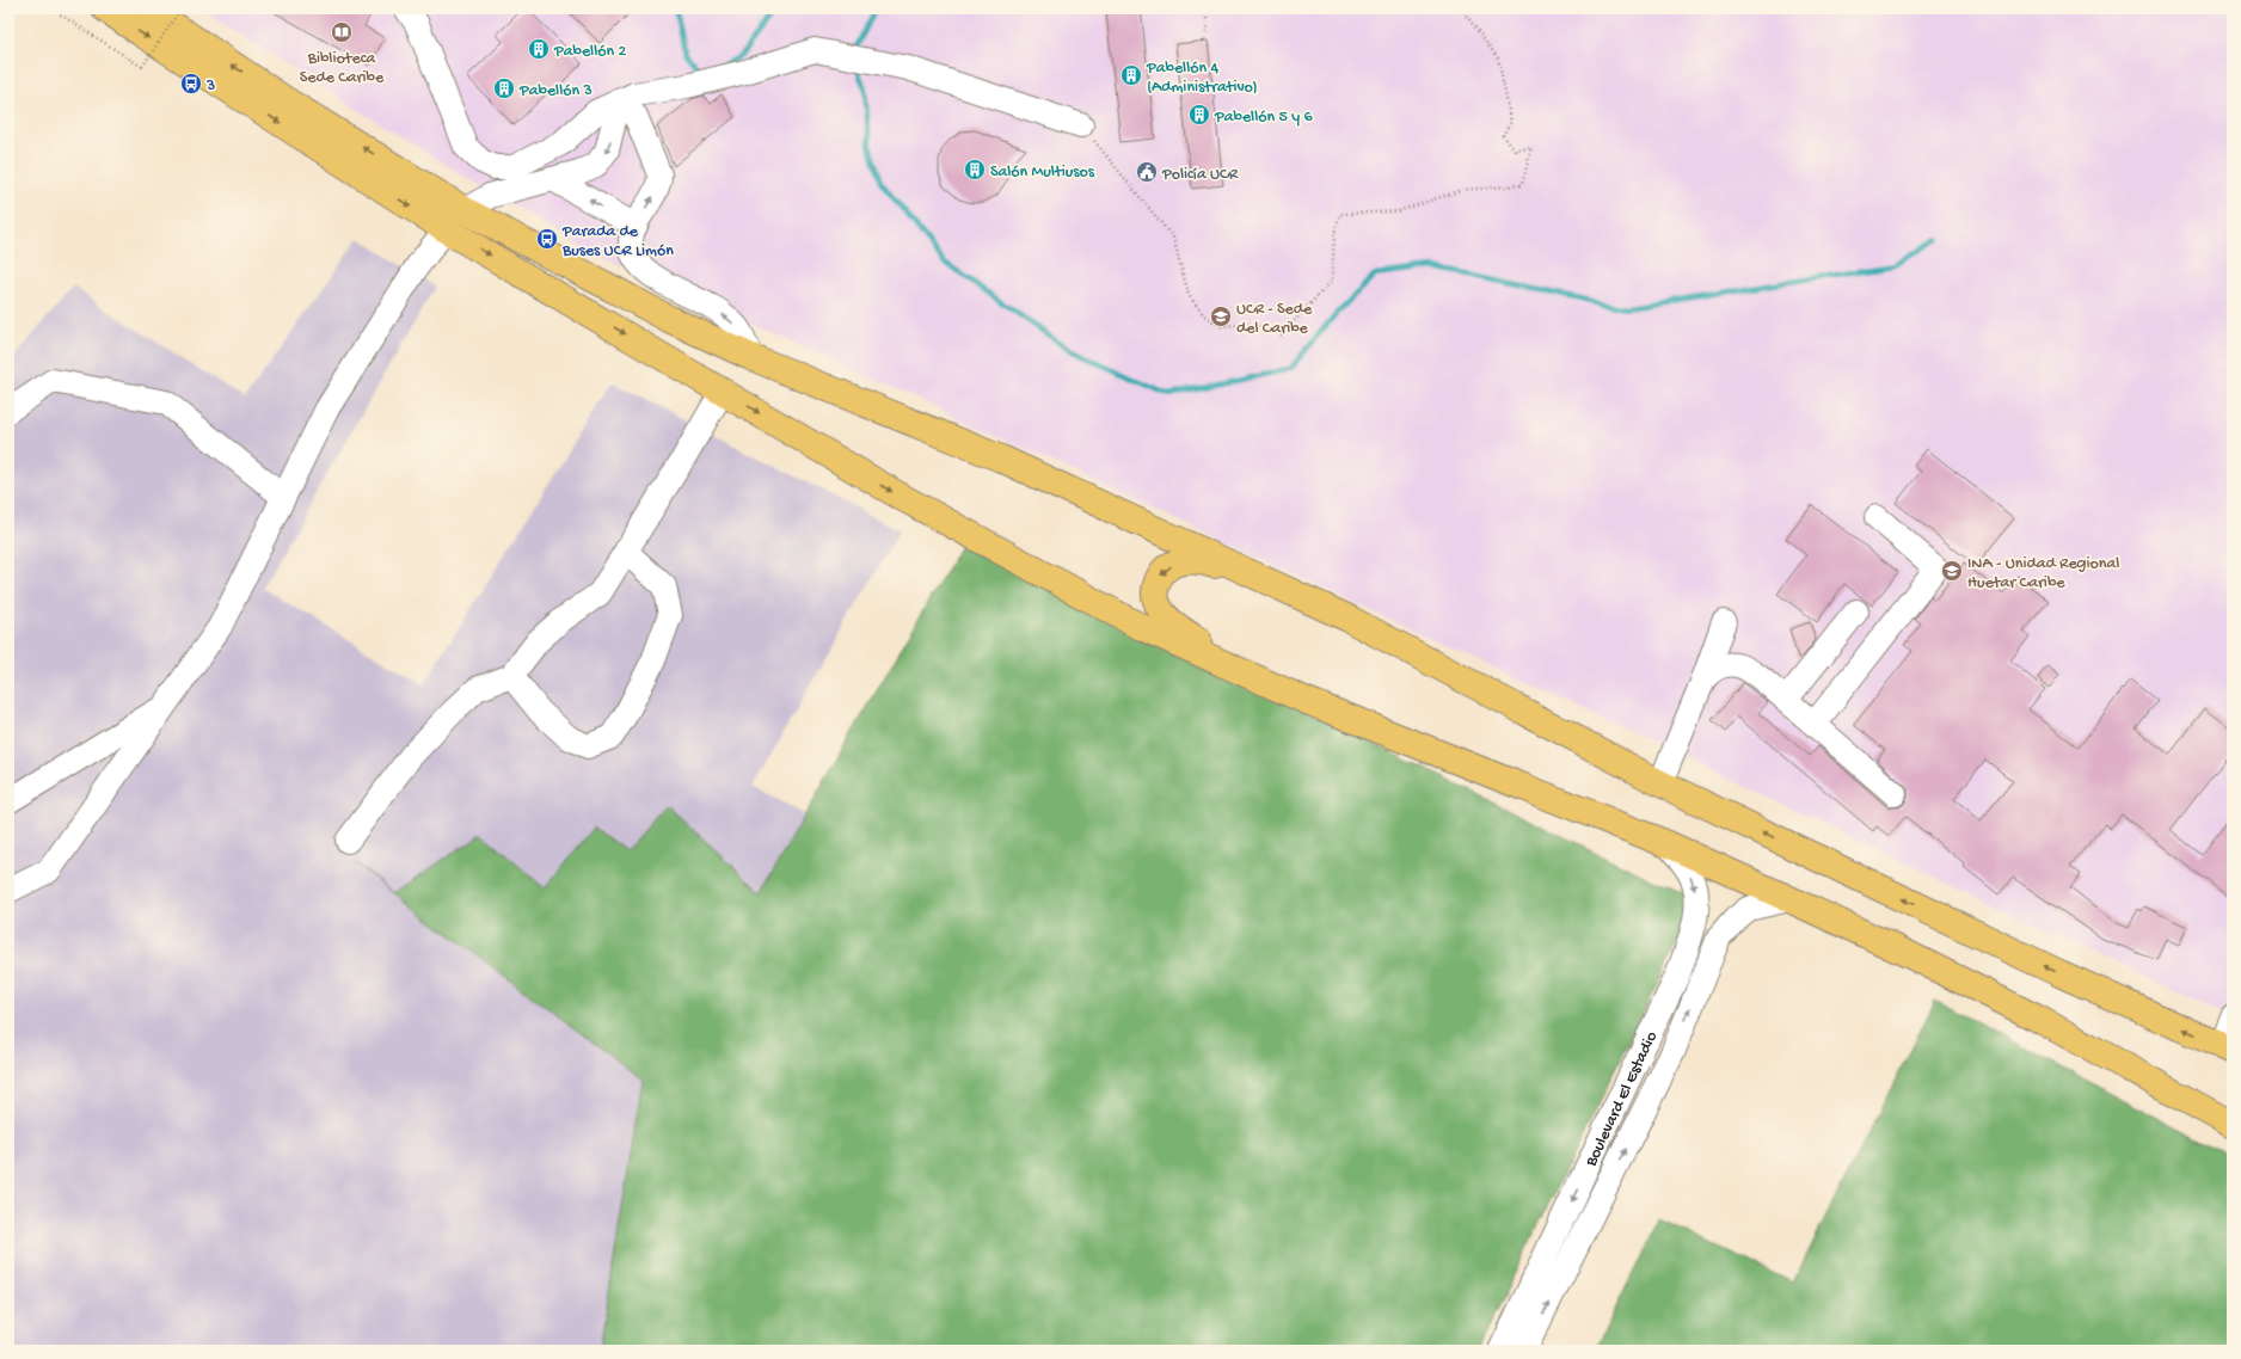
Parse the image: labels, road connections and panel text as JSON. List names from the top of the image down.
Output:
{
  "streets": {
    "street": ["Boulevard El Estadio"]
  },
  "places": {
    "library": ["Biblioteca Sede Caribe"],
    "building": [
      "Pabellón 2",
      "Pabellón 4 (Administrativo)",
      "Pabellón 3",
      "Pabellón 5 y 6",
      "Salón Multiusos"
    ],
    "bus stop": ["3", "Parada de Buses UCR Limón"],
    "public building": ["Policía UCR"],
    "school or university": ["UCR - Sede del Caribe", "INA - Unidad Regional Huetar Caribe"]
  }
}
